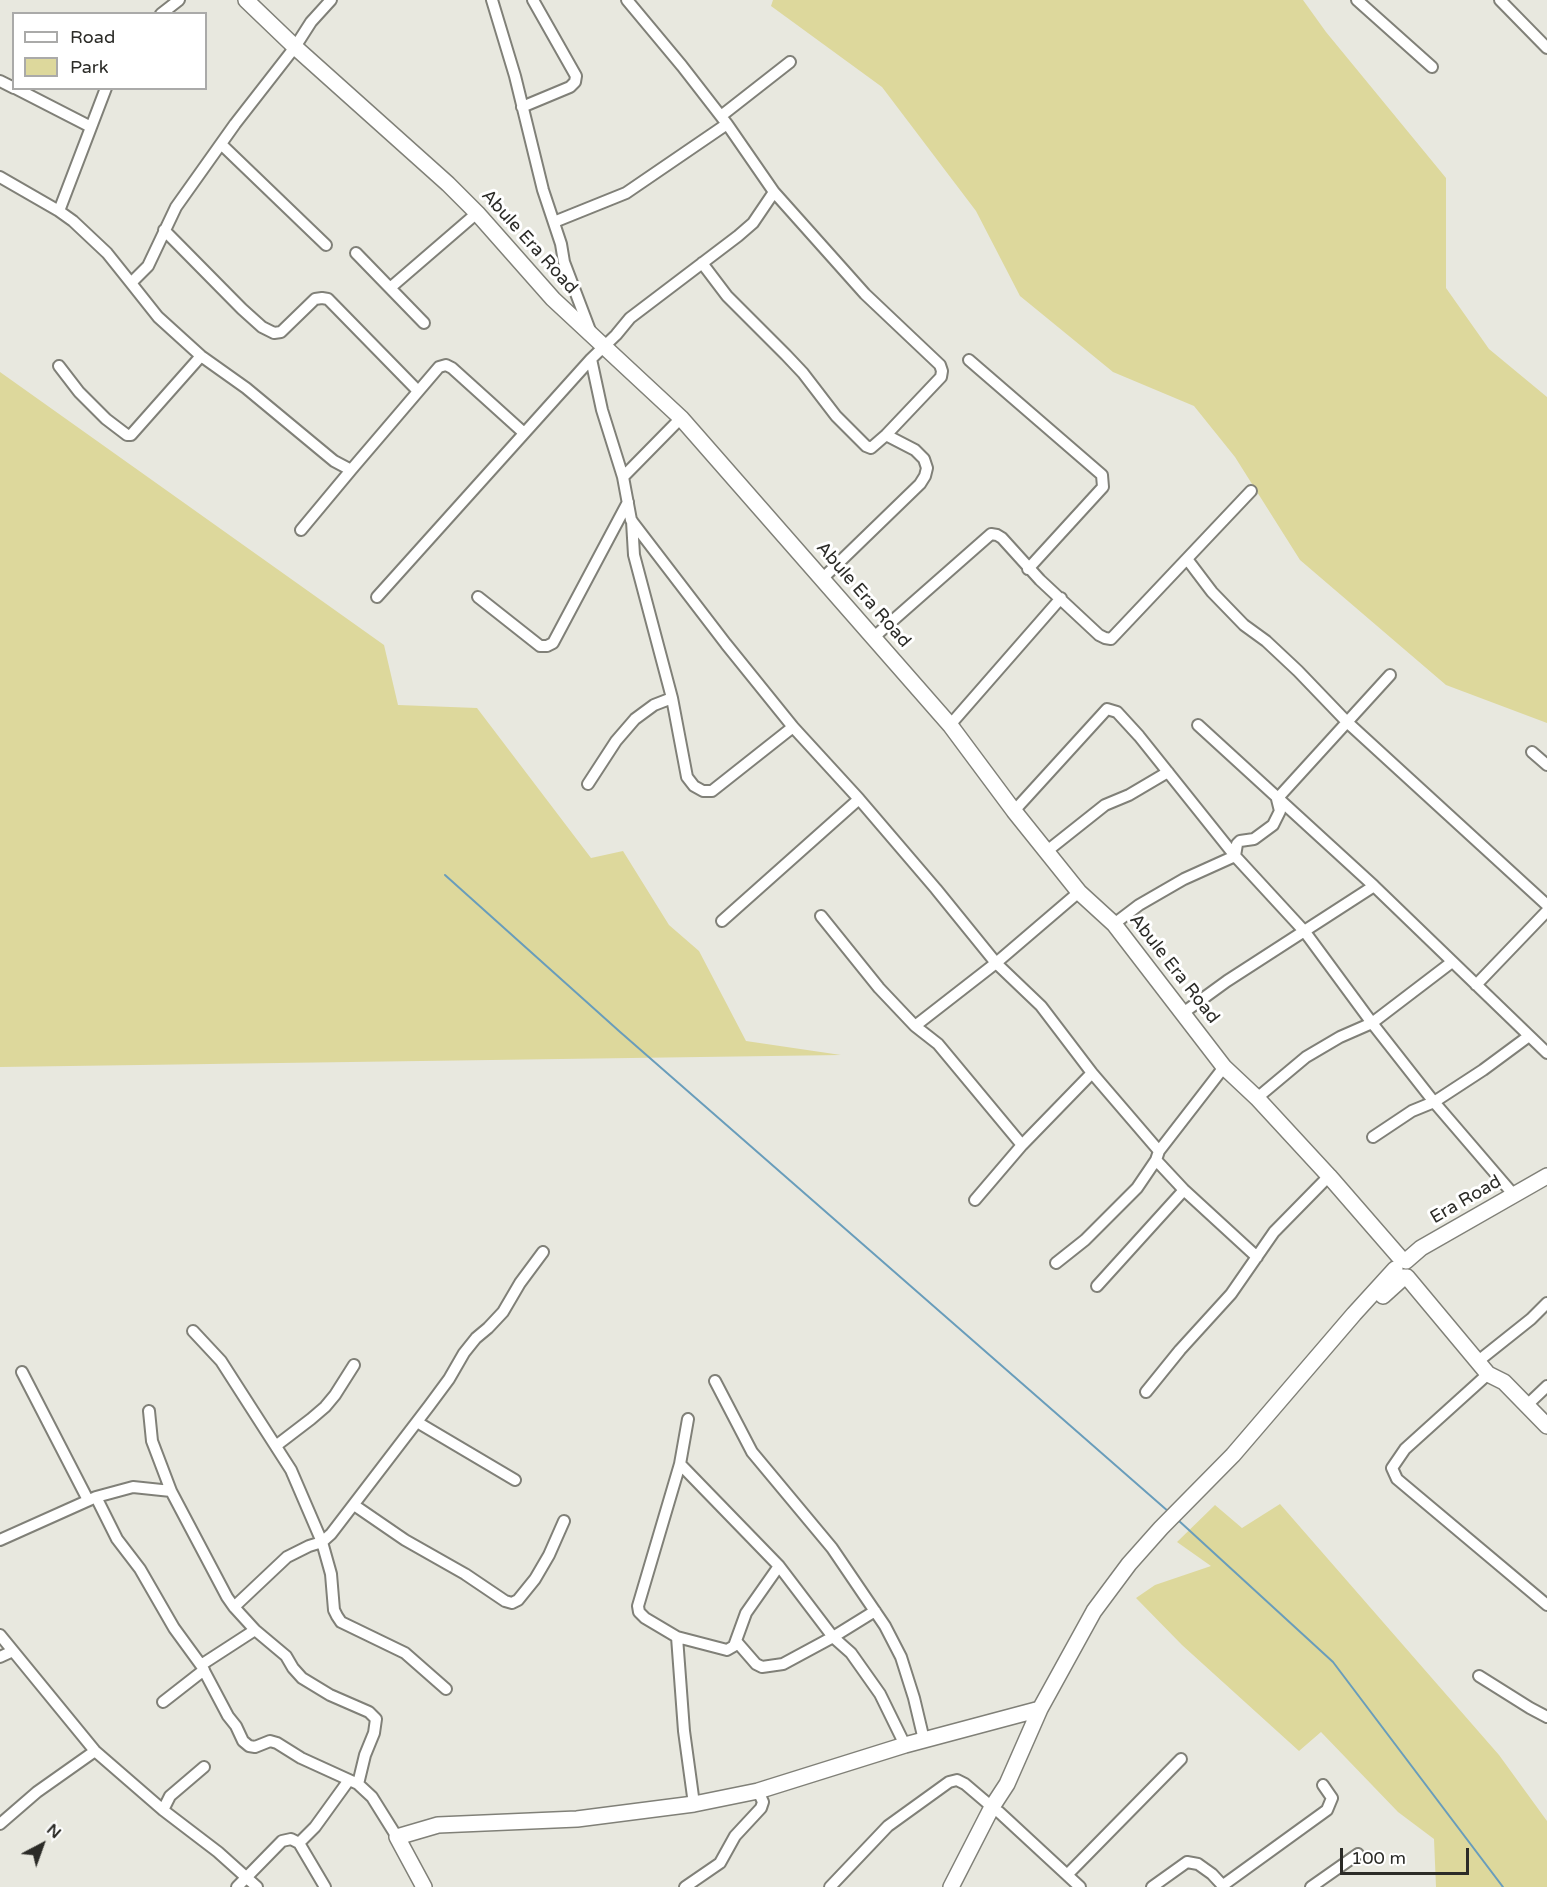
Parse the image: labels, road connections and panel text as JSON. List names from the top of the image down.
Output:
{
  "streets": {
    "street": ["Abule Era Road", "Era Road"]
  },
  "crossings": [
    ["Abule Era Road", "Era Road"]
  ],
  "legend": ["Road", "Park"],
  "scale_bar": "100 m",
  "north": "top right"
}
